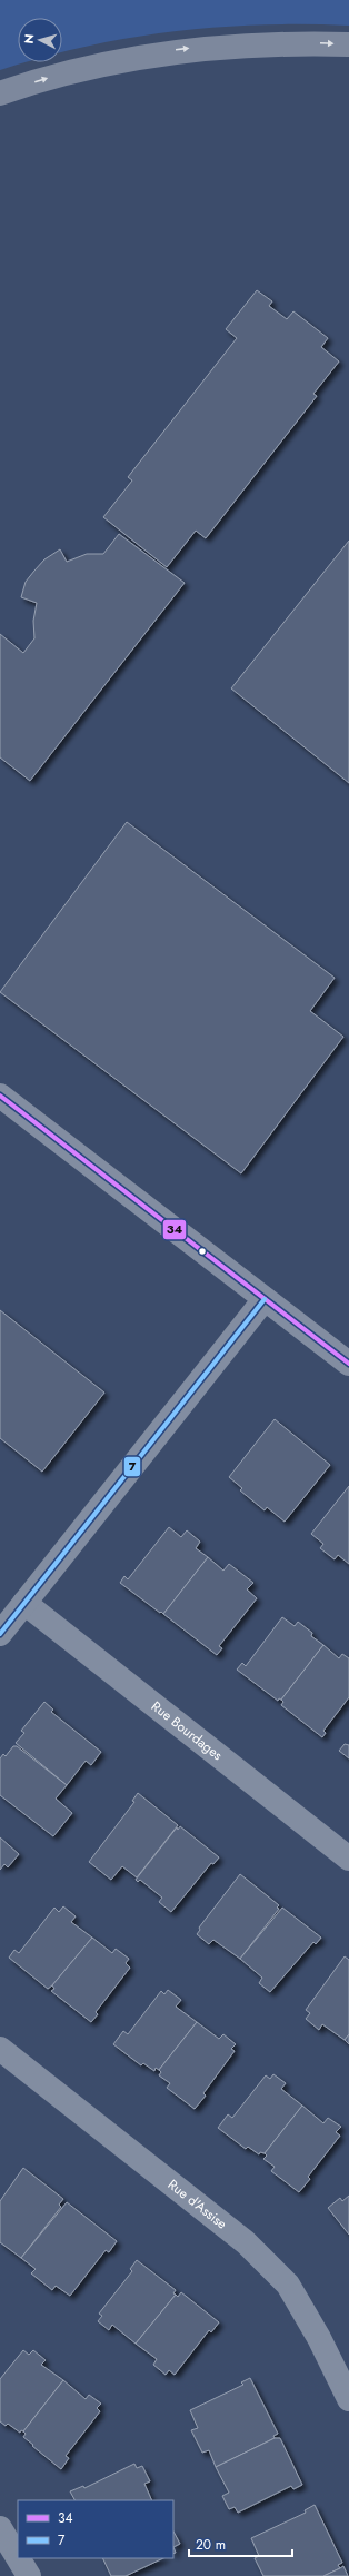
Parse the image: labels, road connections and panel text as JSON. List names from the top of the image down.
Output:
{
  "streets": {
    "street": ["Rue Bourdages", "Rue d'Assise"]
  },
  "lines": ["transit line 34", "transit line 7"],
  "legend": ["34", "7"],
  "scale_bar": "20 m",
  "north": "left"
}
